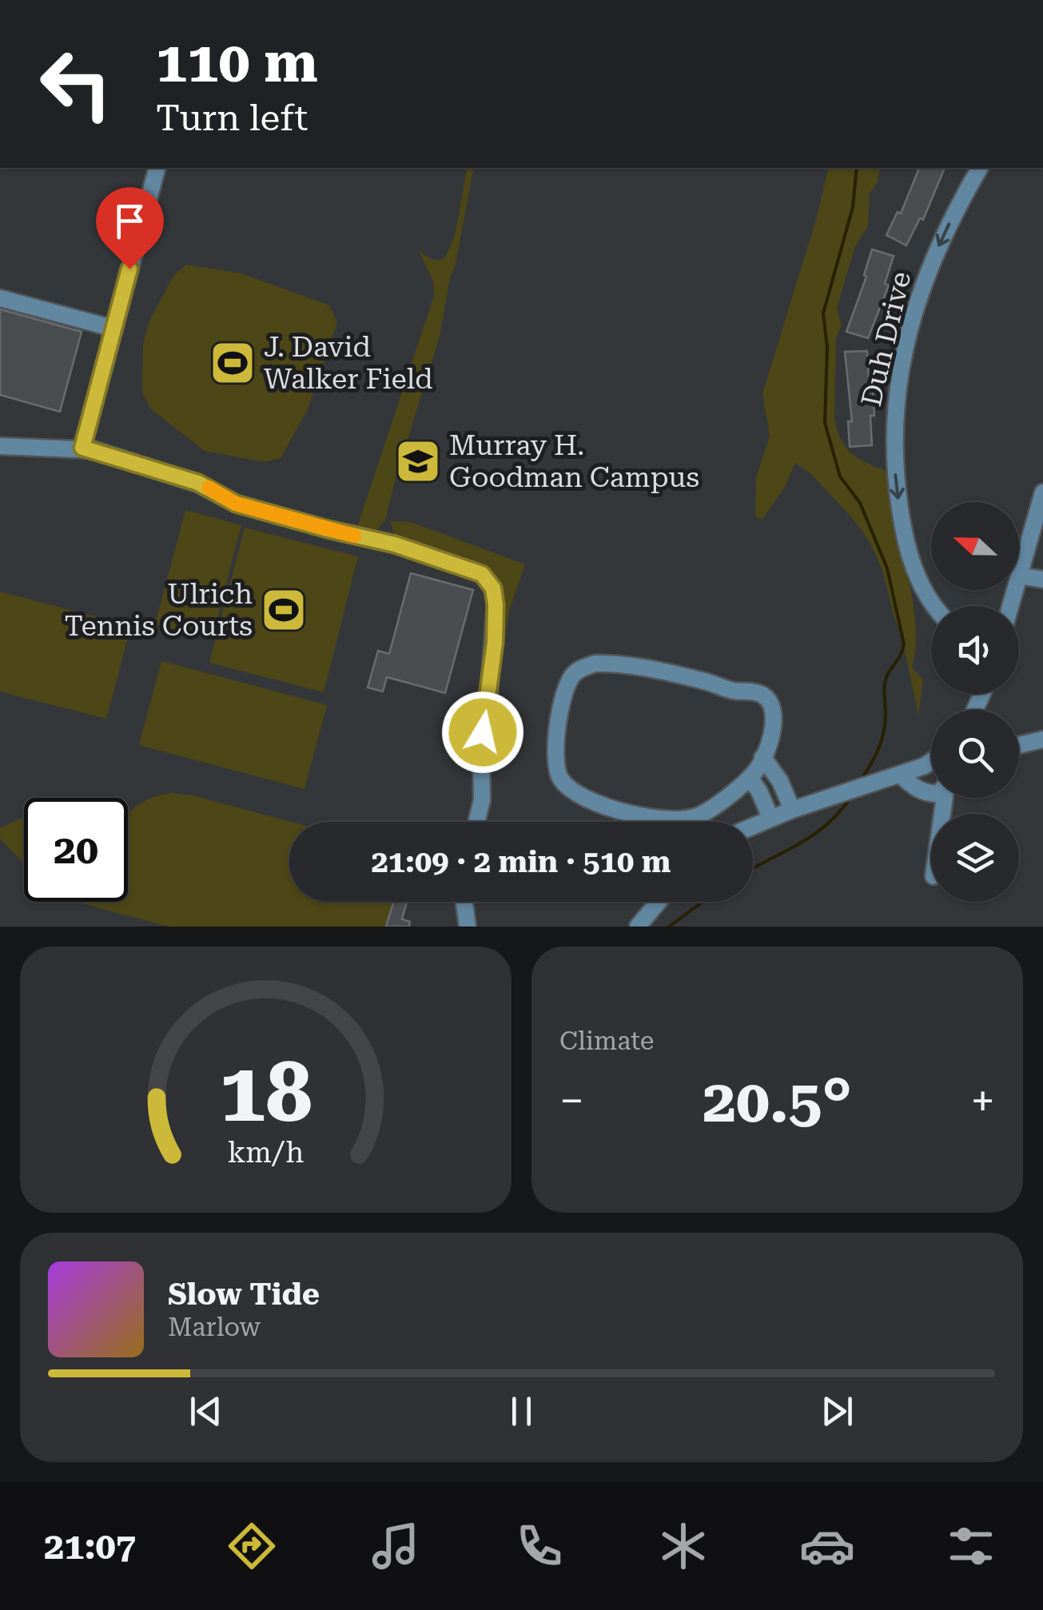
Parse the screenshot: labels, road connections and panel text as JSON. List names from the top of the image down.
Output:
{
  "streets": {
    "street": ["Duh Drive"]
  },
  "one_way": ["Duh Drive"],
  "places": {
    "sports": ["J. David Walker Field", "Ulrich Tennis Courts"],
    "school or university": ["Murray H. Goodman Campus"]
  },
  "north": "left",
  "page": {
    "turn": ["110 m", "Turn left"],
    "limit": "20",
    "trip": "21:09 · 2 min · 510 m",
    "tile": "Climate",
    "heat": ["−", "20.5°", "+"],
    "song": ["Slow Tide", "Marlow"],
    "tabs": "21:07",
    "gauge": ["18", "km/h"]
  }
}
